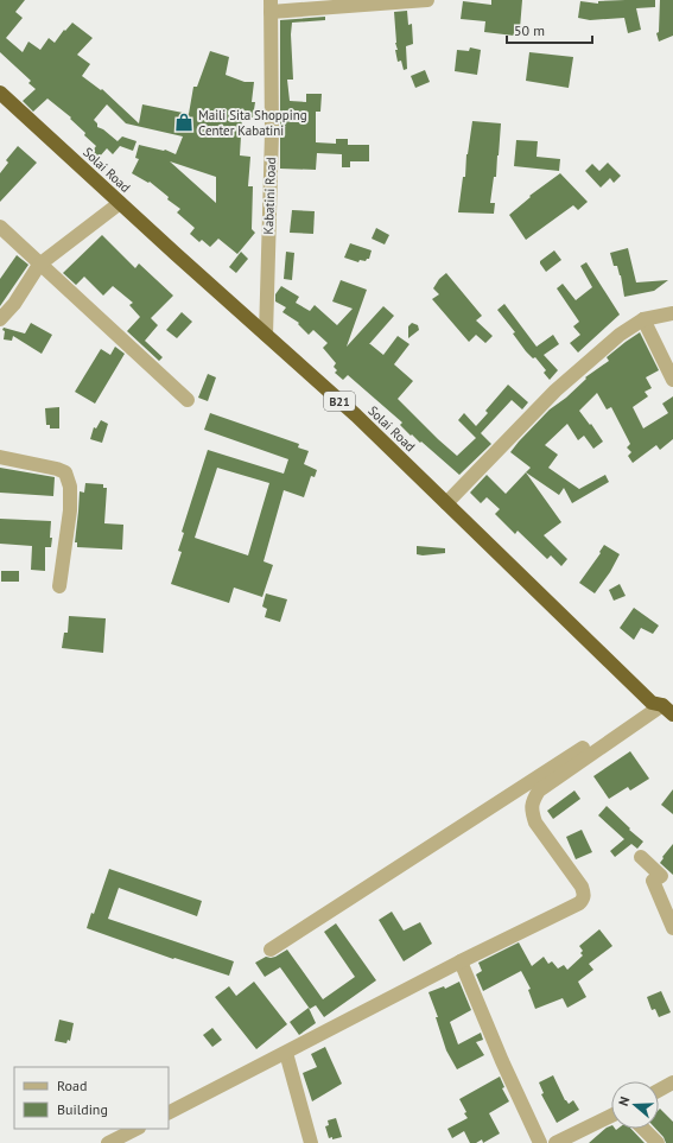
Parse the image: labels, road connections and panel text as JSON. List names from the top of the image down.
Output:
{
  "streets": {
    "highway": ["Solai Road", "B21"],
    "street": ["Kabatini Road"]
  },
  "crossings": [
    ["Solai Road", "Kabatini Road"]
  ],
  "places": {
    "shop": ["Maili Sita Shopping Center Kabatini"]
  },
  "legend": ["Road", "Building"],
  "scale_bar": "50 m",
  "north": "left"
}
